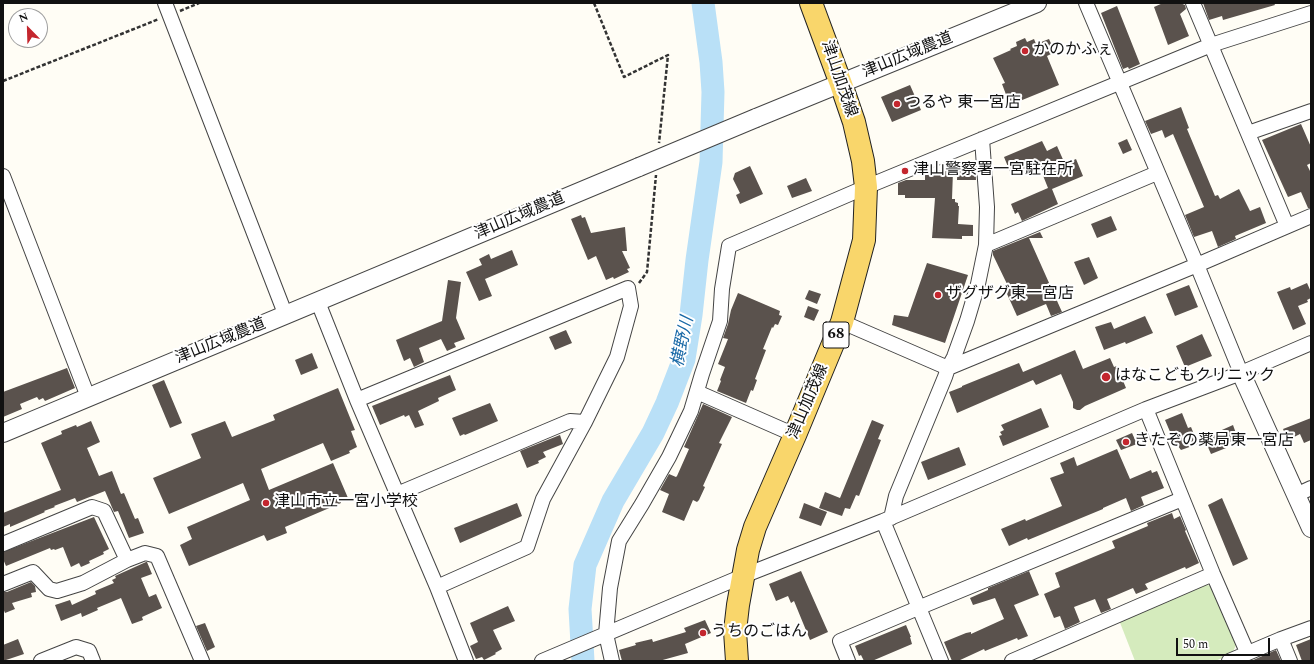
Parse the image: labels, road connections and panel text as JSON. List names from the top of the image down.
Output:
{
  "streets": {
    "main road": ["津山加茂線", "68"],
    "street": ["津山広域農道"]
  },
  "crossings": [
    ["津山広域農道", "津山加茂線"]
  ],
  "water": ["横野川"],
  "places": [
    "かのかふぇ",
    "つるや 東一宮店",
    "津山警察署一宮駐在所",
    "ザグザグ東一宮店",
    "はなこどもクリニック",
    "きたぞの薬局東一宮店",
    "津山市立一宮小学校",
    "うちのごはん"
  ],
  "scale_bar": "50 m",
  "north": "top left"
}
